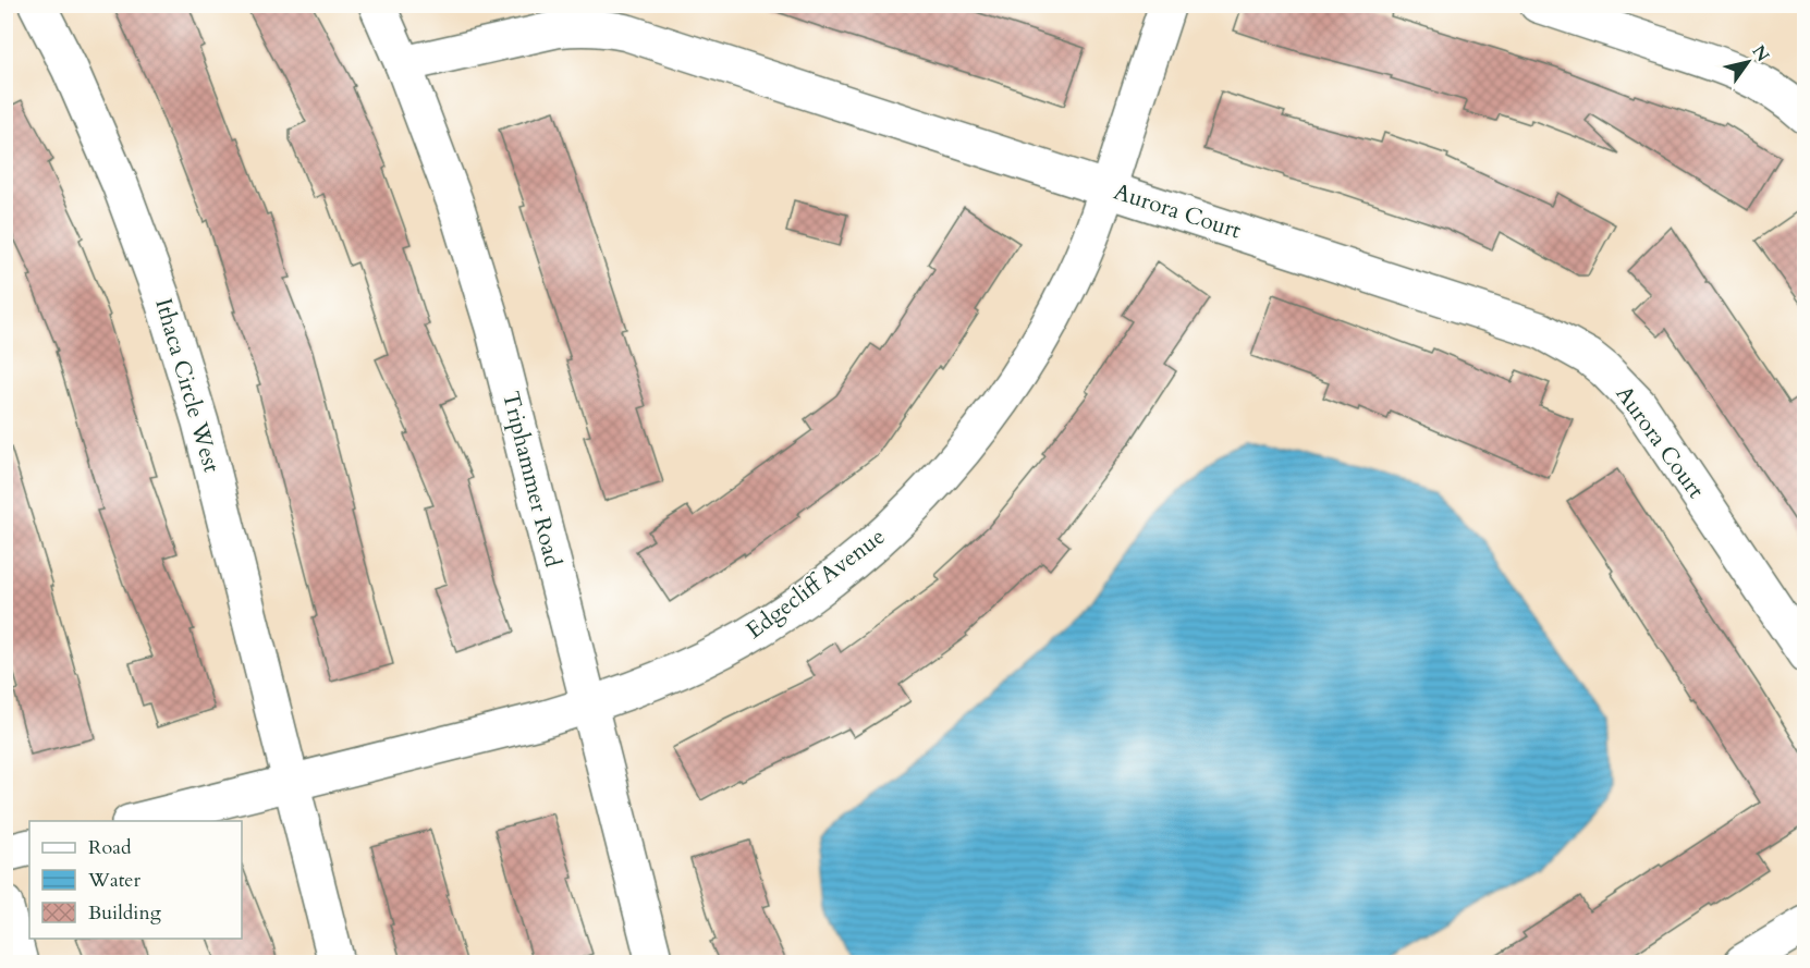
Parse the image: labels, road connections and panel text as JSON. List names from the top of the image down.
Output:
{
  "streets": {
    "street": [
      "Aurora Court",
      "Ithaca Circle West",
      "Triphammer Road",
      "Edgecliff Avenue"
    ]
  },
  "crossings": [
    ["Aurora Court", "Triphammer Road"],
    ["Aurora Court", "Edgecliff Avenue"],
    ["Ithaca Circle West", "Edgecliff Avenue"],
    ["Triphammer Road", "Edgecliff Avenue"]
  ],
  "legend": ["Road", "Water", "Building"],
  "north": "top right"
}
